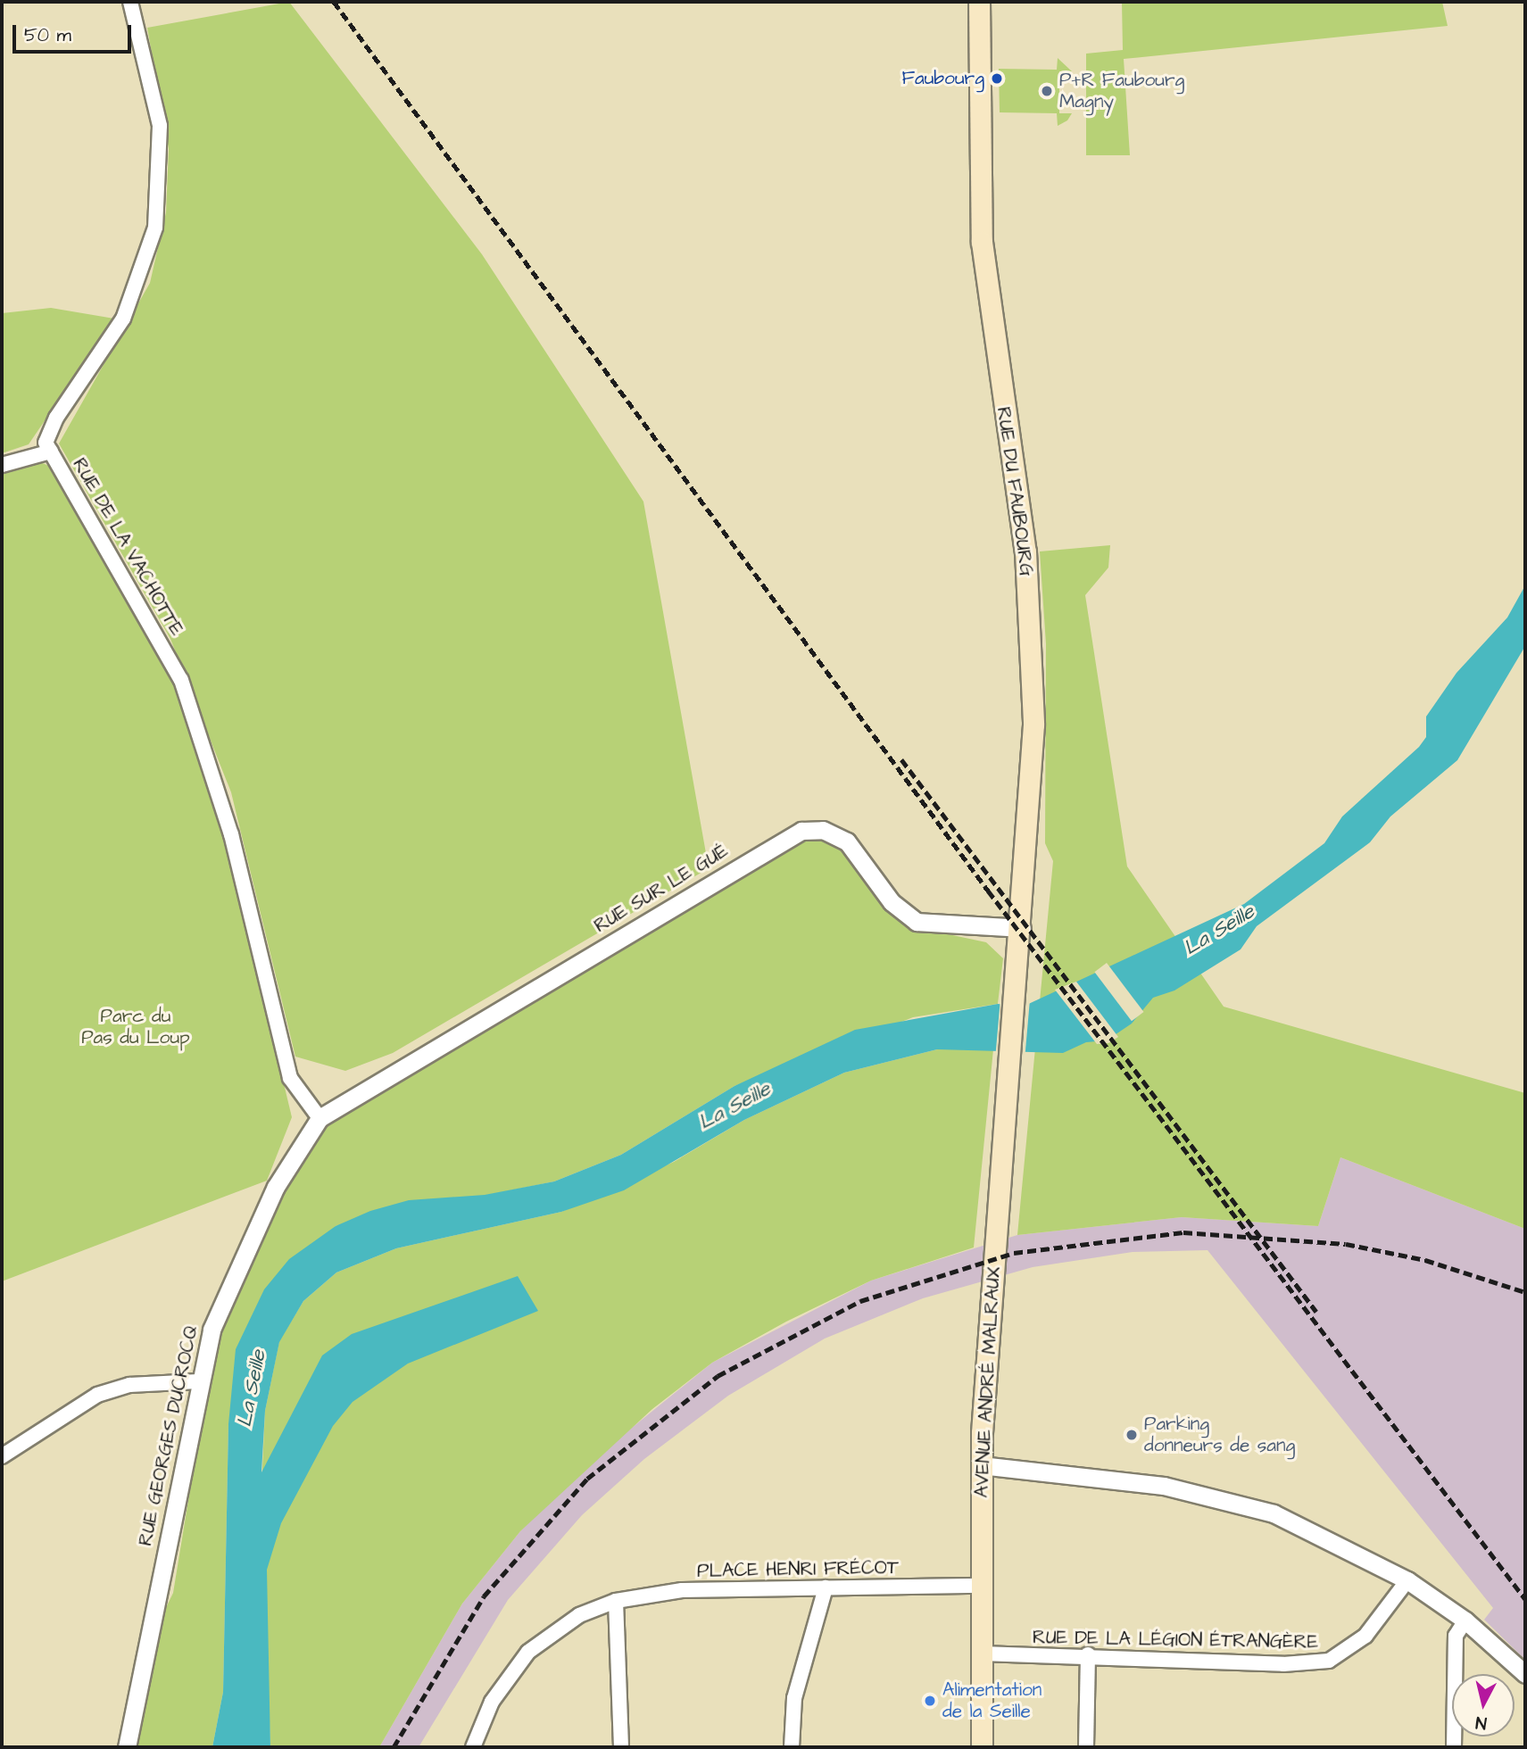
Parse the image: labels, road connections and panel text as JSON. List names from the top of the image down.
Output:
{
  "streets": {
    "main road": ["RUE DU FAUBOURG", "AVENUE ANDRÉ MALRAUX"],
    "street": [
      "RUE DE LA VACHOTTE",
      "RUE SUR LE GUÉ",
      "RUE GEORGES DUCROCQ",
      "PLACE HENRI FRÉCOT",
      "RUE DE LA LÉGION ÉTRANGÈRE"
    ]
  },
  "crossings": [
    ["RUE DU FAUBOURG", "RUE SUR LE GUÉ"],
    ["RUE DU FAUBOURG", "AVENUE ANDRÉ MALRAUX"],
    ["RUE DE LA VACHOTTE", "RUE SUR LE GUÉ"],
    ["RUE DE LA VACHOTTE", "RUE GEORGES DUCROCQ"],
    ["RUE SUR LE GUÉ", "RUE GEORGES DUCROCQ"],
    ["AVENUE ANDRÉ MALRAUX", "PLACE HENRI FRÉCOT"],
    ["AVENUE ANDRÉ MALRAUX", "RUE DE LA LÉGION ÉTRANGÈRE"]
  ],
  "water": ["La Seille"],
  "parks": ["Parc du Pas du Loup"],
  "places": [
    "Faubourg",
    "P+R Faubourg Magny",
    "Parking donneurs de sang",
    "Alimentation de la Seille"
  ],
  "scale_bar": "50 m",
  "north": "bottom"
}
